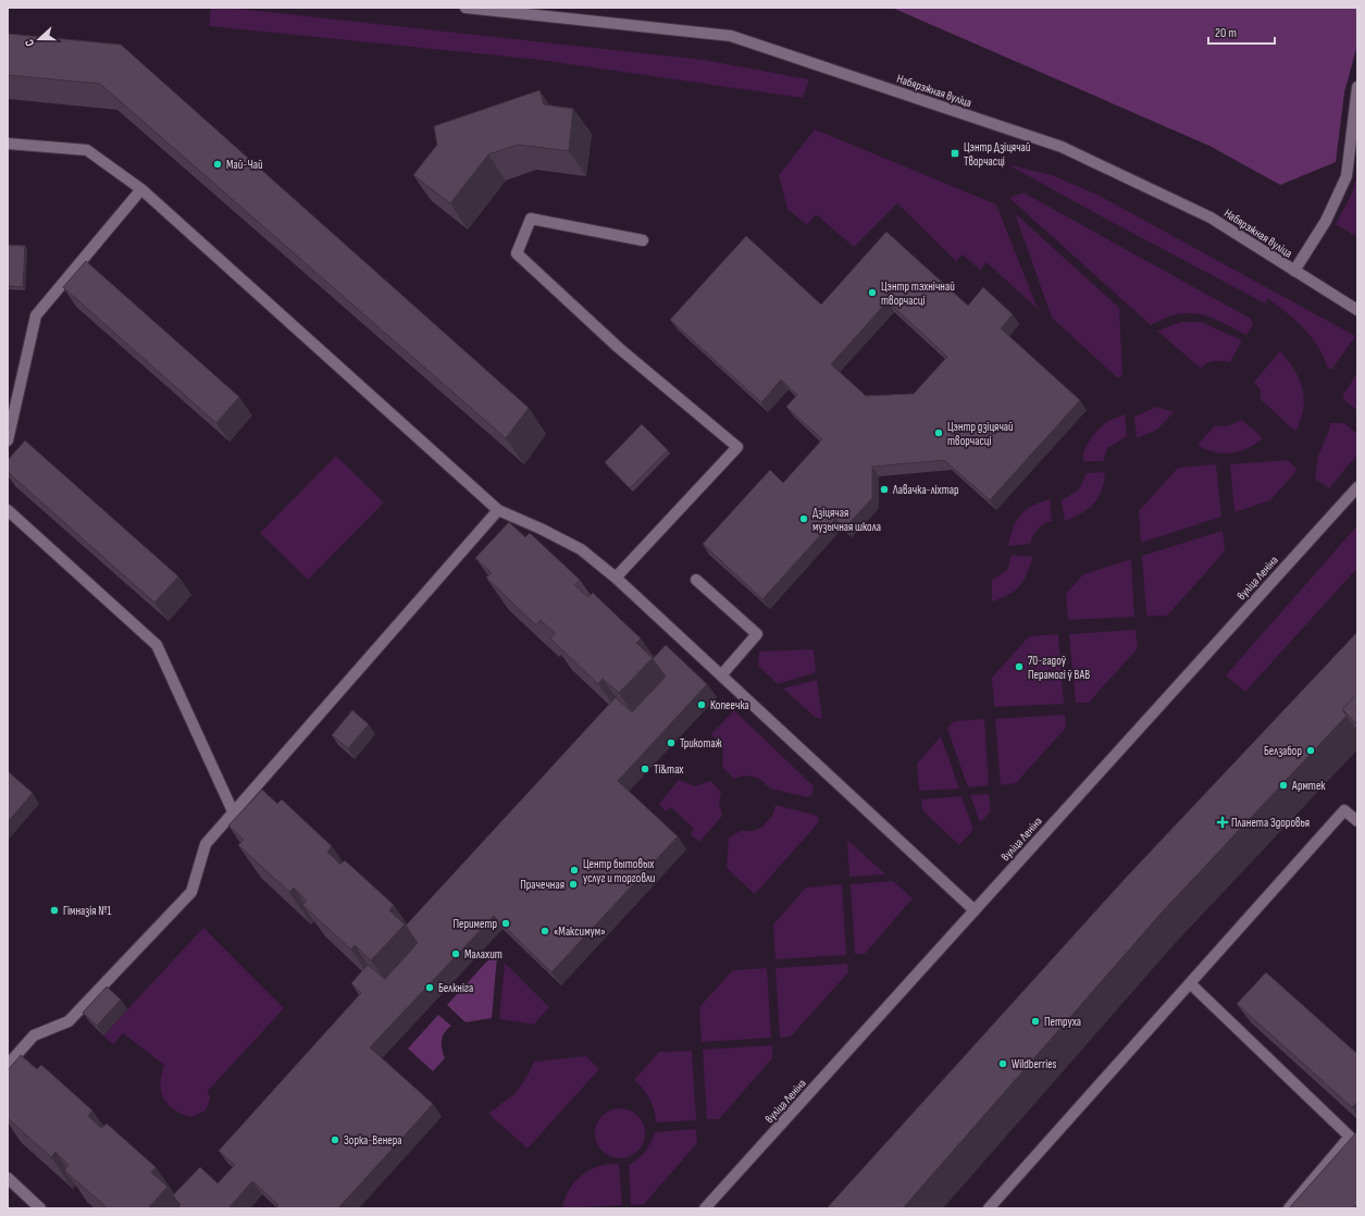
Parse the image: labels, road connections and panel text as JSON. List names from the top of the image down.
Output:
{
  "streets": {
    "main road": ["Набярэжная вуліца", "вуліца Леніна"]
  },
  "places": {
    "transit": ["Цэнтр Дзіцячай Творчасці"],
    "other": [
      "Май-Чай",
      "Цэнтр тэхнічнай творчасці",
      "Цэнтр дзіцячай творчасці",
      "Лавачка-ліхтар",
      "Дзіцячая музычная школа",
      "70-гадоў Перамогі ў ВАВ",
      "Копеечка",
      "Трикотаж",
      "Белзабор",
      "Ti&max",
      "Армтек",
      "Центр бытовых услуг и торговли",
      "Прачечная",
      "Гімназія №1",
      "Периметр",
      "«Максимум»",
      "Малахит",
      "Белкніга",
      "Петруха",
      "Wildberries",
      "Зорка-Венера"
    ],
    "health": ["Планета Здоровья"]
  },
  "scale_bar": "20 m",
  "north": "left"
}
